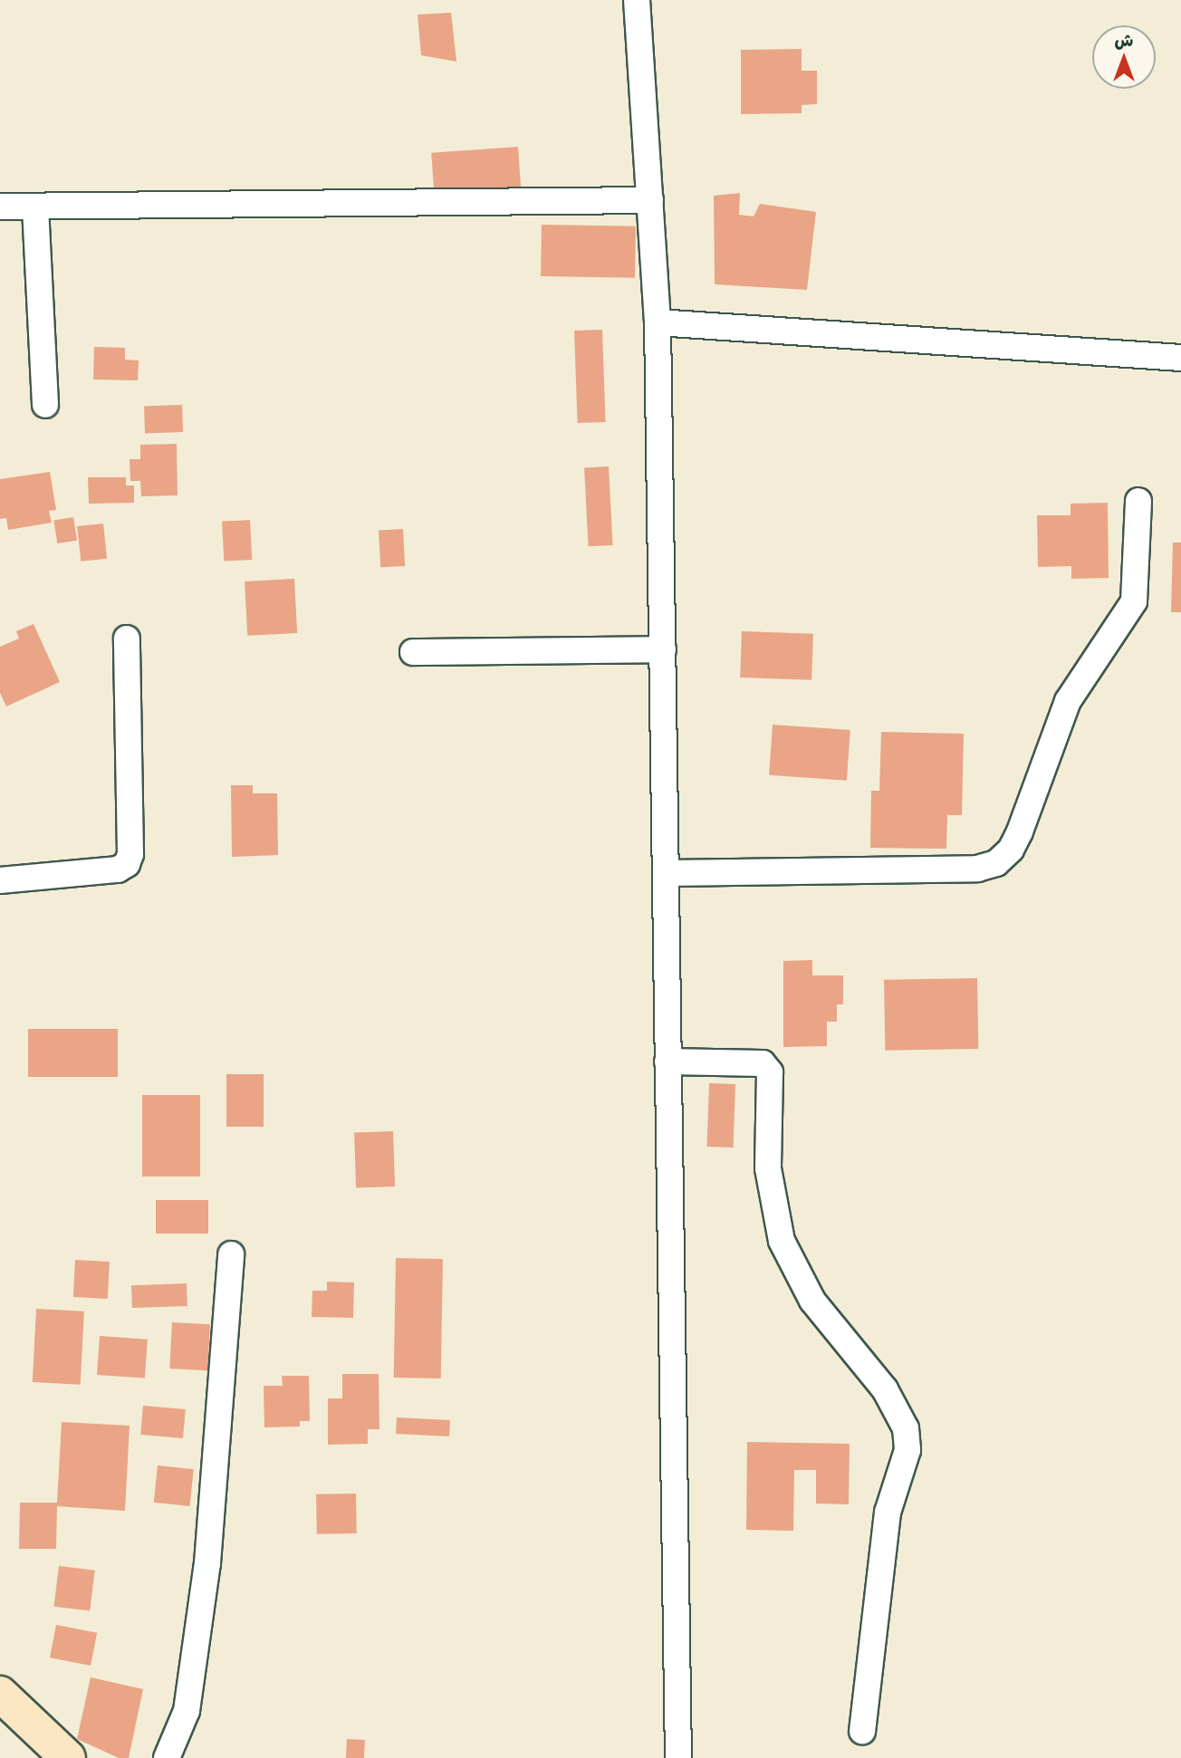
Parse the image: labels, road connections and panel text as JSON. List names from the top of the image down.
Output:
{
  "north": "top"
}
